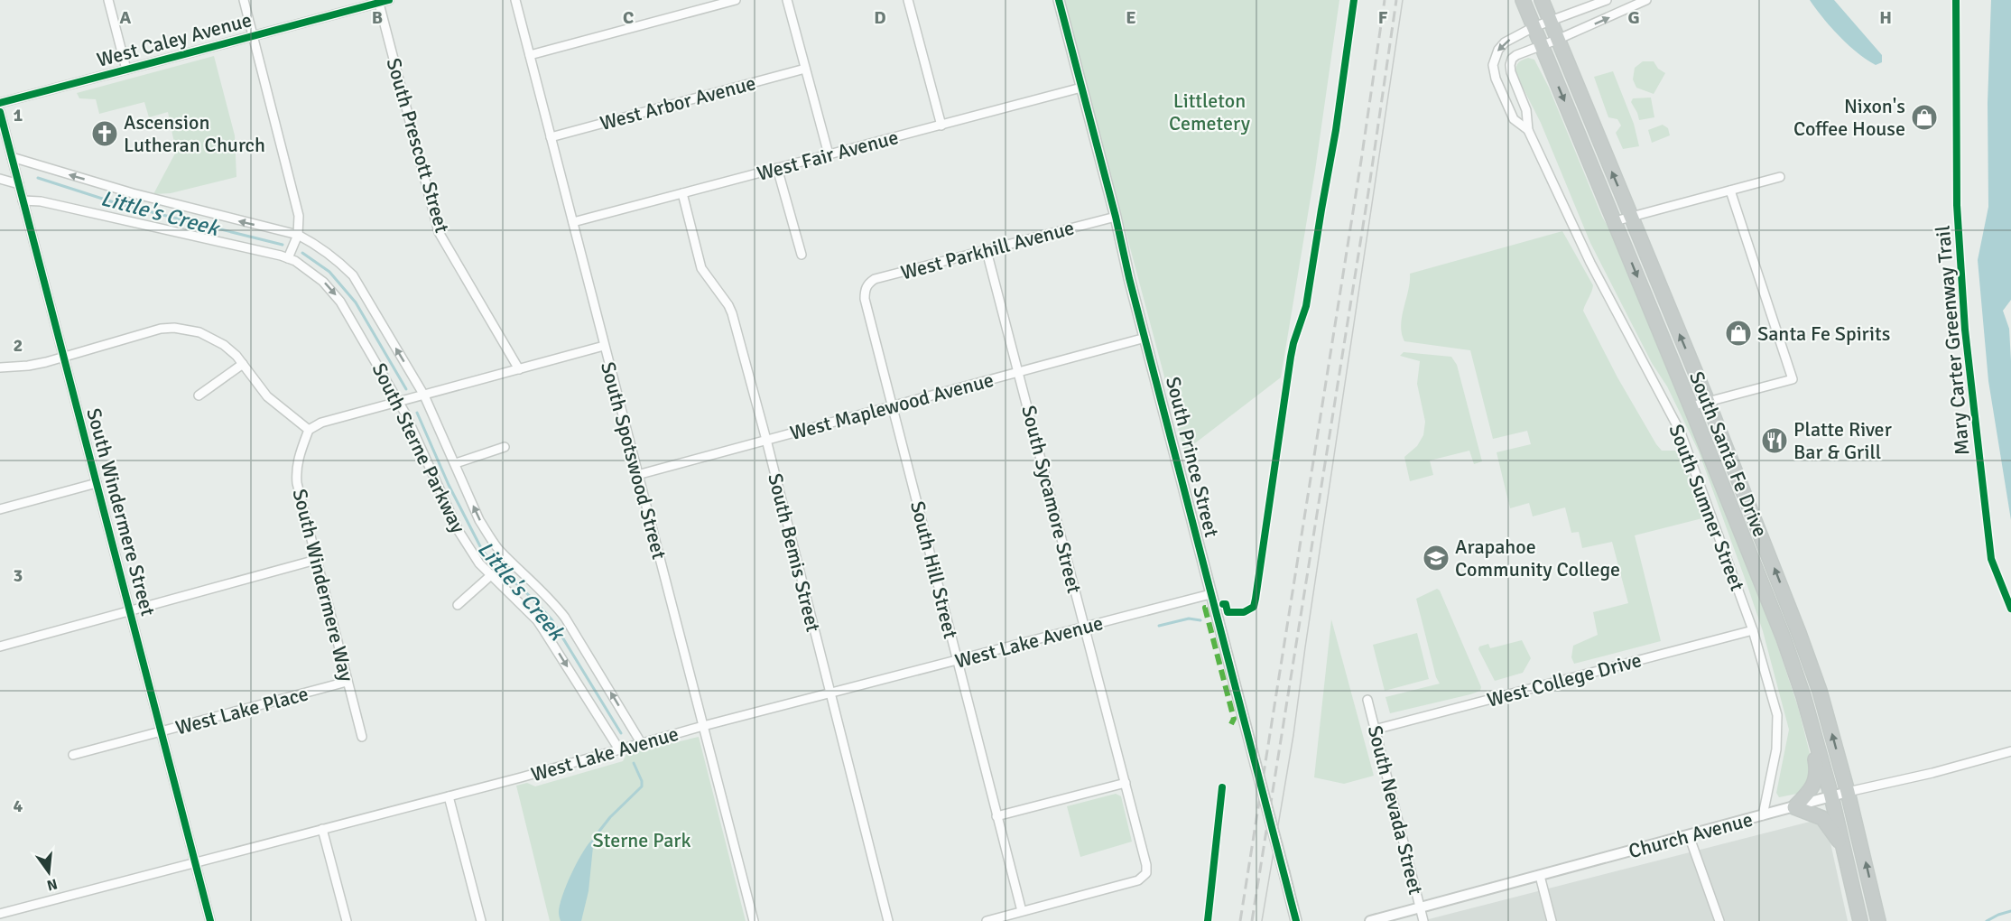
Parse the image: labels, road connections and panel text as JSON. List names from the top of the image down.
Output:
{
  "streets": {
    "highway": ["South Santa Fe Drive"],
    "street": [
      "West Caley Avenue",
      "West Arbor Avenue",
      "South Prescott Street",
      "West Fair Avenue",
      "West Parkhill Avenue",
      "West Maplewood Avenue",
      "South Sterne Parkway",
      "South Prince Street",
      "South Spotswood Street",
      "South Sycamore Street",
      "South Sumner Street",
      "South Windermere Street",
      "South Bemis Street",
      "South Hill Street",
      "South Windermere Way",
      "West Lake Avenue",
      "West College Drive",
      "West Lake Place",
      "South Nevada Street",
      "Church Avenue"
    ],
    "cycle path": ["Mary Carter Greenway Trail"]
  },
  "crossings": [
    ["West Caley Avenue", "South Prescott Street"],
    ["West Arbor Avenue", "South Spotswood Street"],
    ["West Fair Avenue", "South Prince Street"],
    ["West Fair Avenue", "South Spotswood Street"],
    ["West Fair Avenue", "South Bemis Street"],
    ["West Parkhill Avenue", "South Prince Street"],
    ["West Parkhill Avenue", "South Sycamore Street"],
    ["West Parkhill Avenue", "South Hill Street"],
    ["West Maplewood Avenue", "South Prince Street"],
    ["West Maplewood Avenue", "South Spotswood Street"],
    ["West Maplewood Avenue", "South Sycamore Street"],
    ["West Maplewood Avenue", "South Bemis Street"],
    ["West Maplewood Avenue", "South Hill Street"],
    ["South Sterne Parkway", "South Windermere Street"],
    ["South Sterne Parkway", "West Lake Avenue"],
    ["South Santa Fe Drive", "South Sumner Street"],
    ["South Santa Fe Drive", "Church Avenue"],
    ["South Prince Street", "West Lake Avenue"],
    ["South Spotswood Street", "West Lake Avenue"],
    ["South Sycamore Street", "South Hill Street"],
    ["South Sycamore Street", "West Lake Avenue"],
    ["South Sumner Street", "West College Drive"],
    ["South Sumner Street", "Church Avenue"],
    ["South Windermere Street", "West Lake Avenue"],
    ["South Windermere Street", "West Lake Place"],
    ["South Bemis Street", "West Lake Avenue"],
    ["South Hill Street", "West Lake Avenue"],
    ["South Windermere Way", "West Lake Place"],
    ["West College Drive", "South Nevada Street"],
    ["South Nevada Street", "Church Avenue"]
  ],
  "water": ["Little's Creek"],
  "parks": ["Littleton Cemetery", "Sterne Park"],
  "places": {
    "shop": ["Nixon's Coffee House", "Santa Fe Spirits"],
    "church": ["Ascension Lutheran Church"],
    "restaurant": ["Platte River Bar & Grill"],
    "school or university": ["Arapahoe Community College"]
  },
  "north": "bottom",
  "grid": {
    "columns": [
      "A",
      "B",
      "C",
      "D",
      "E",
      "F",
      "G",
      "H"
    ],
    "rows": [
      "1",
      "2",
      "3",
      "4"
    ]
  }
}
